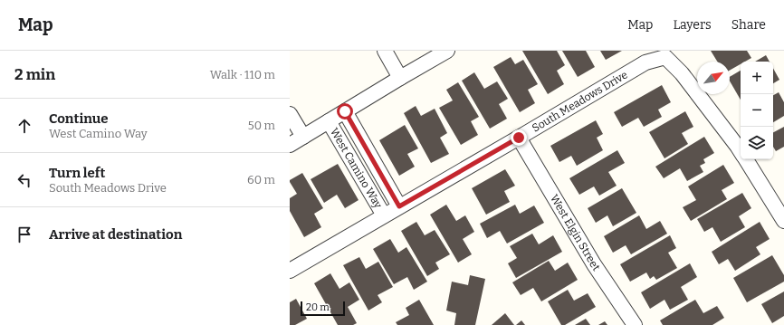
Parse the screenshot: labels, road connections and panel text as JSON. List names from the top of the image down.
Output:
{
  "streets": {
    "street": ["South Meadows Drive", "West Camino Way", "West Elgin Street"]
  },
  "crossings": [
    ["South Meadows Drive", "West Camino Way"],
    ["South Meadows Drive", "West Elgin Street"]
  ],
  "scale_bar": "20 m",
  "north": "top right",
  "page": {
    "header": "Map",
    "nav": ["Map", "Layers", "Share"],
    "heading": ["2 min", "Walk · 110 m"],
    "map_buttons": ["+", "−"],
    "list": [
      ["Continue", "West Camino Way", "50 m"],
      ["Turn left", "South Meadows Drive", "60 m"],
      "Arrive at destination"
    ],
    "scale": "20 m"
  }
}
